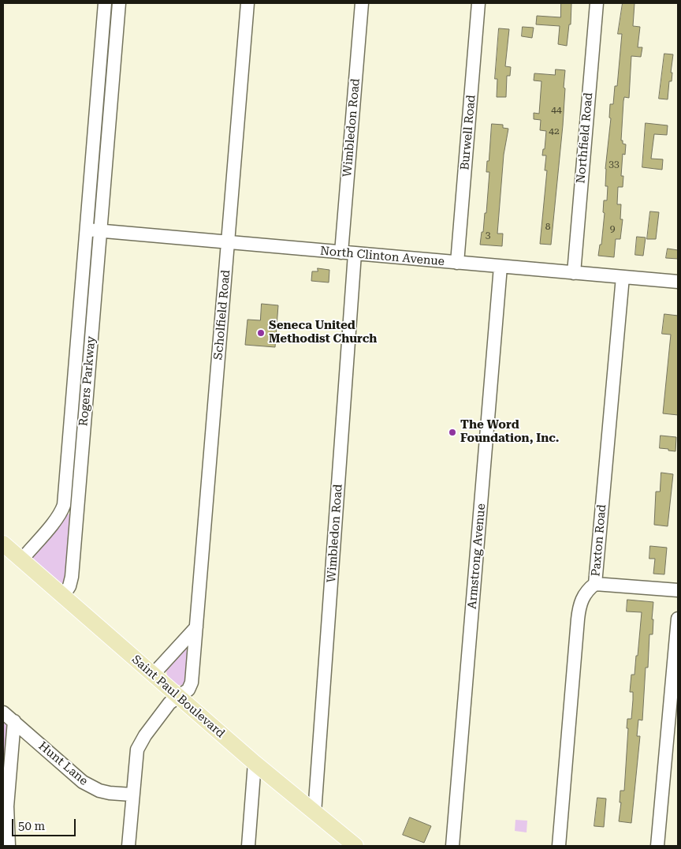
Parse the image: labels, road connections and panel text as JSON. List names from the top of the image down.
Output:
{
  "streets": {
    "main road": ["Saint Paul Boulevard"],
    "street": [
      "Wimbledon Road",
      "Burwell Road",
      "Northfield Road",
      "North Clinton Avenue",
      "Scholfield Road",
      "Rogers Parkway",
      "Paxton Road",
      "Armstrong Avenue",
      "Hunt Lane"
    ]
  },
  "crossings": [
    ["Wimbledon Road", "North Clinton Avenue"],
    ["Wimbledon Road", "Saint Paul Boulevard"],
    ["Burwell Road", "North Clinton Avenue"],
    ["Northfield Road", "North Clinton Avenue"],
    ["North Clinton Avenue", "Scholfield Road"],
    ["North Clinton Avenue", "Rogers Parkway"],
    ["North Clinton Avenue", "Paxton Road"],
    ["North Clinton Avenue", "Armstrong Avenue"],
    ["Scholfield Road", "Saint Paul Boulevard"],
    ["Rogers Parkway", "Saint Paul Boulevard"]
  ],
  "places": ["Seneca United Methodist Church", "The Word Foundation, Inc."],
  "house_numbers": [
    "44",
    "42",
    "33",
    "8",
    "9",
    "3"
  ],
  "scale_bar": "50 m"
}
